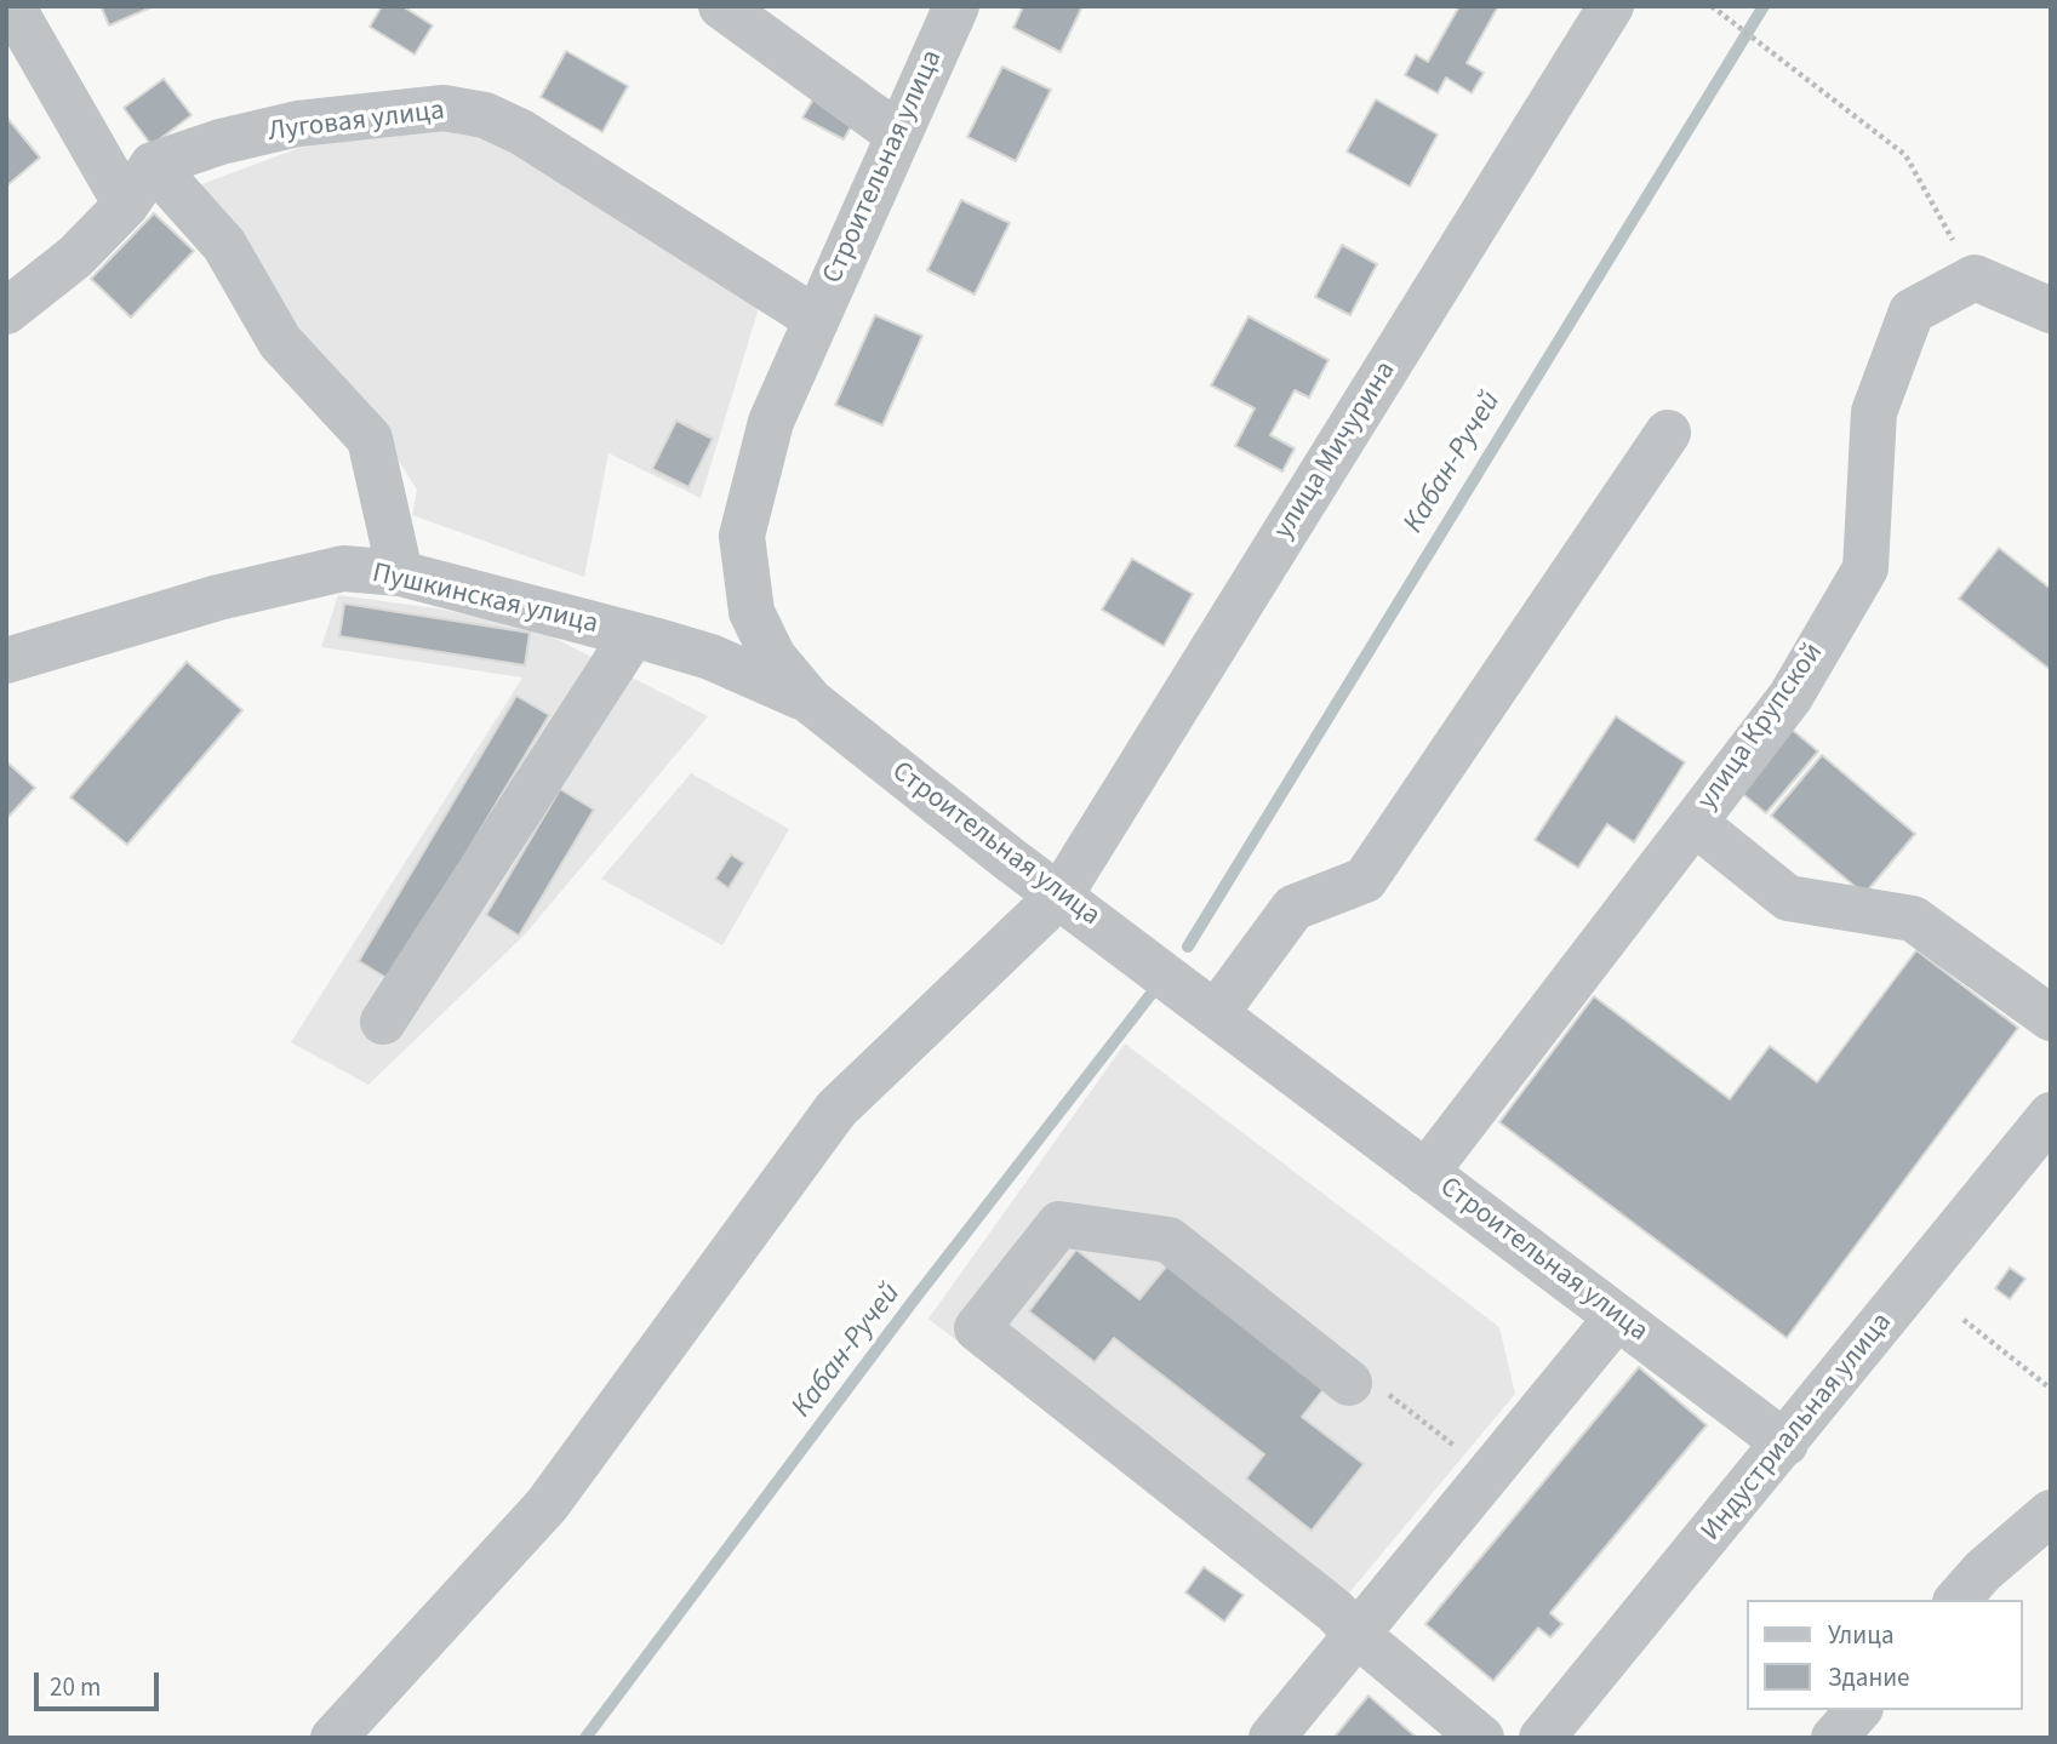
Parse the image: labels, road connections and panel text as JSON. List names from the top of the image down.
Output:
{
  "streets": {
    "street": [
      "Луговая улица",
      "Строительная улица",
      "улица Мичурина",
      "Пушкинская улица",
      "улица Крупской",
      "Индустриальная улица"
    ]
  },
  "crossings": [
    ["Луговая улица", "Строительная улица"],
    ["Строительная улица", "улица Мичурина"],
    ["Строительная улица", "Пушкинская улица"],
    ["Строительная улица", "улица Крупской"],
    ["Строительная улица", "Индустриальная улица"]
  ],
  "water": ["Кабан-Ручей"],
  "legend": ["Улица", "Здание"],
  "scale_bar": "20 m"
}
